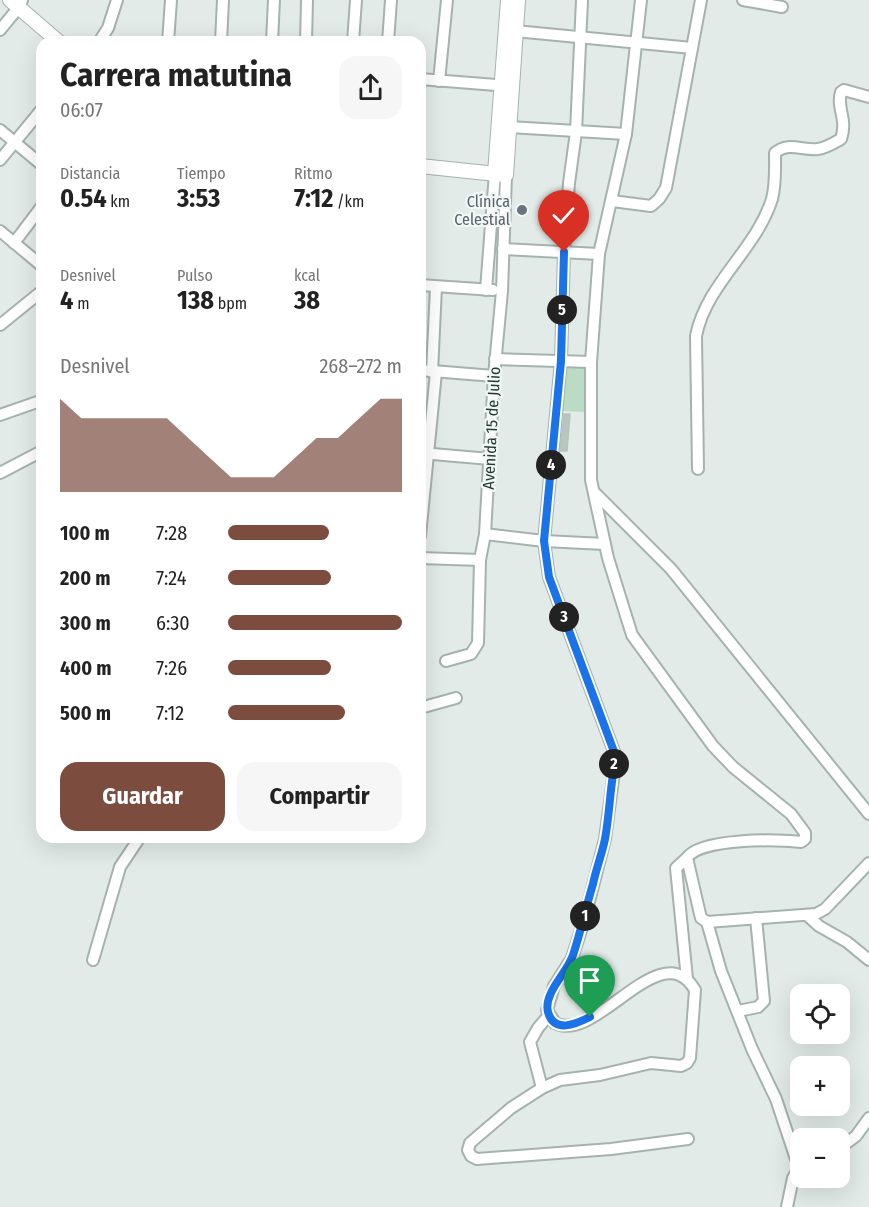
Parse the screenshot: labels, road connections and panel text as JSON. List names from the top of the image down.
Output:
{
  "streets": {
    "street": ["Avenida 15 de Julio"]
  },
  "places": ["Clínica Celestial"],
  "page": {
    "heading": ["Carrera matutina", "06:07"],
    "stats": [
      ["Distancia", "0.54 km"],
      ["Tiempo", "3:53"],
      ["Ritmo", "7:12 /km"],
      ["Desnivel", "4 m"],
      ["Pulso", "138 bpm"],
      ["kcal", "38"]
    ],
    "pins": [
      "5",
      "4",
      "3",
      "2",
      "1"
    ],
    "chart": ["Desnivel", "268–272 m"],
    "list": [
      {
        "name": "100 m",
        "note": "7:28"
      },
      {
        "name": "200 m",
        "note": "7:24"
      },
      {
        "name": "300 m",
        "note": "6:30"
      },
      {
        "name": "400 m",
        "note": "7:26"
      },
      {
        "name": "500 m",
        "note": "7:12"
      }
    ],
    "buttons": ["Guardar", "Compartir"],
    "map_buttons": ["+", "−"]
  }
}
